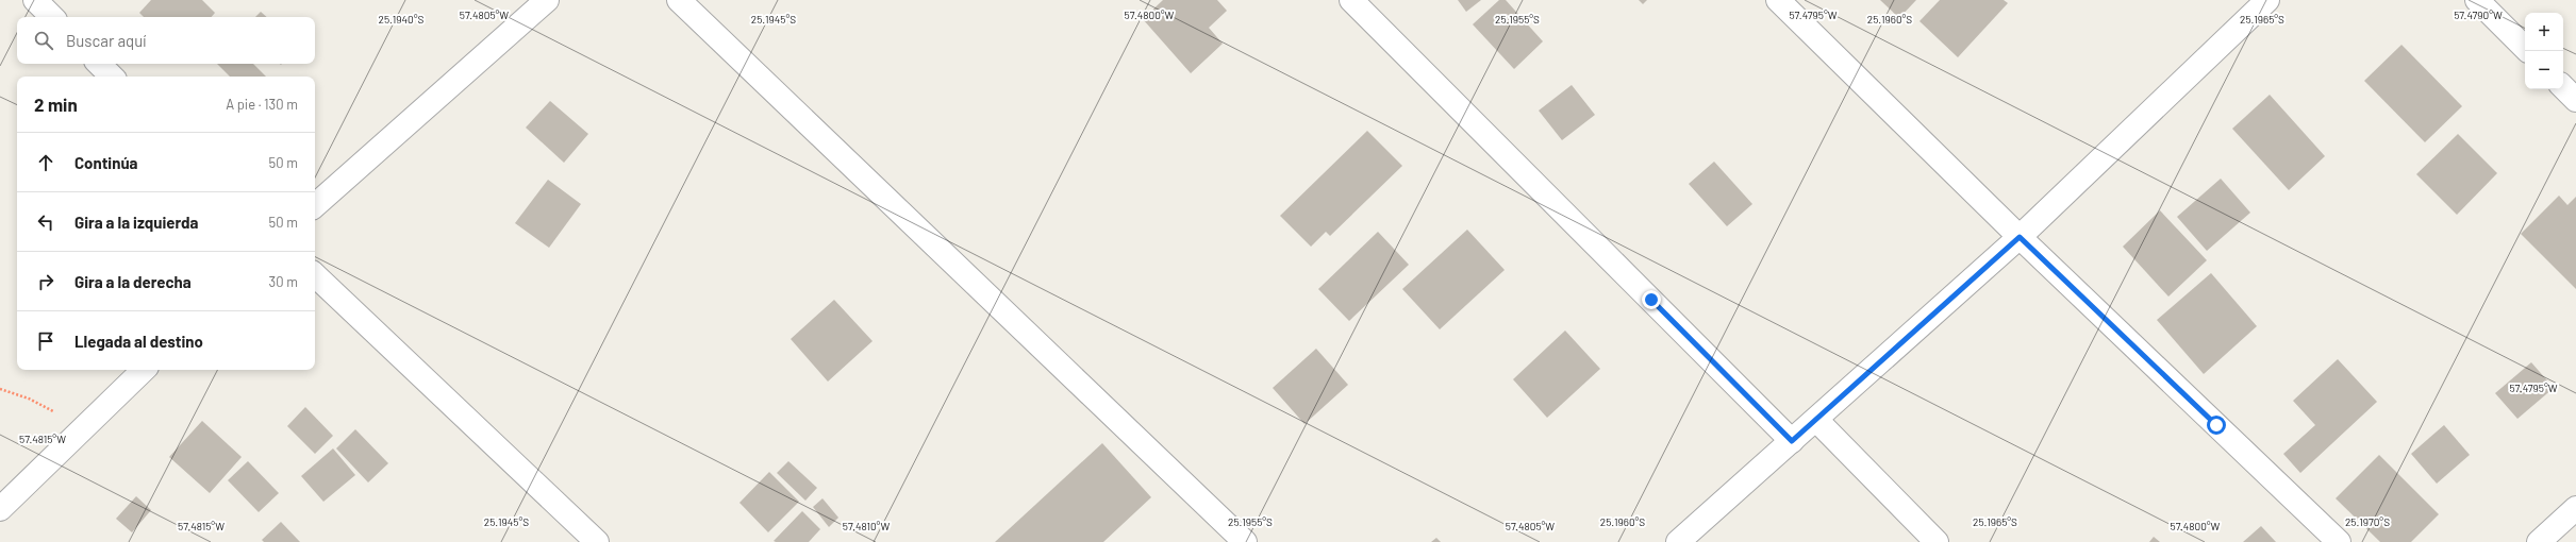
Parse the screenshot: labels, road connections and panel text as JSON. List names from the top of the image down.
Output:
{
  "page": {
    "map_buttons": ["+", "−"],
    "search": "Buscar aquí",
    "heading": ["2 min", "A pie · 130 m"],
    "list": [
      ["Continúa", "50 m"],
      ["Gira a la izquierda", "50 m"],
      ["Gira a la derecha", "30 m"],
      "Llegada al destino"
    ]
  },
  "coordinates": [
    "57.4805°W",
    "57.4800°W",
    "57.4795°W",
    "57.4790°W",
    "25.1940°S",
    "25.1945°S",
    "25.1955°S",
    "25.1960°S",
    "25.1965°S",
    "57.4815°W",
    "25.1970°S",
    "57.4810°W"
  ]
}
